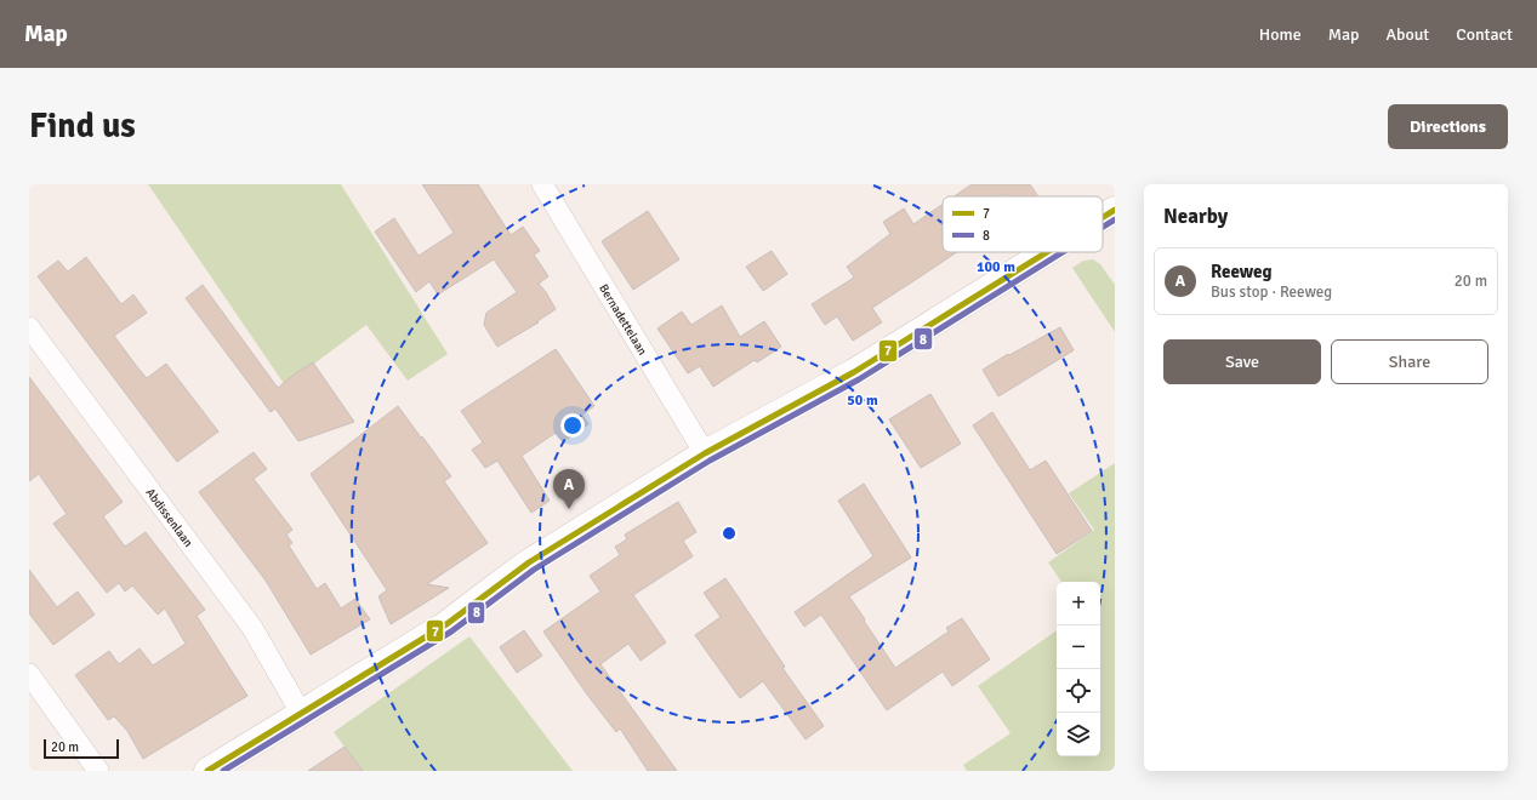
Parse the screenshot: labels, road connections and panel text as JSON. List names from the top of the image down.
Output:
{
  "streets": {
    "street": ["Bernadettelaan", "Abdissenlaan"]
  },
  "lines": ["transit line 7", "transit line 8"],
  "legend": ["7", "8"],
  "scale_bar": "20 m",
  "page": {
    "header": "Map",
    "nav": [
      "Home",
      "Map",
      "About",
      "Contact"
    ],
    "buttons": [
      "Directions",
      ["Save", "Share"]
    ],
    "title": "Find us",
    "heading": "Nearby",
    "list": [
      {
        "mark": "A",
        "name": "Reeweg",
        "note": "Bus stop · Reeweg",
        "value": "20 m"
      }
    ],
    "pins": "A",
    "map_buttons": ["+", "−"],
    "scale": "20 m"
  },
  "rings": ["100 m", "50 m"]
}
